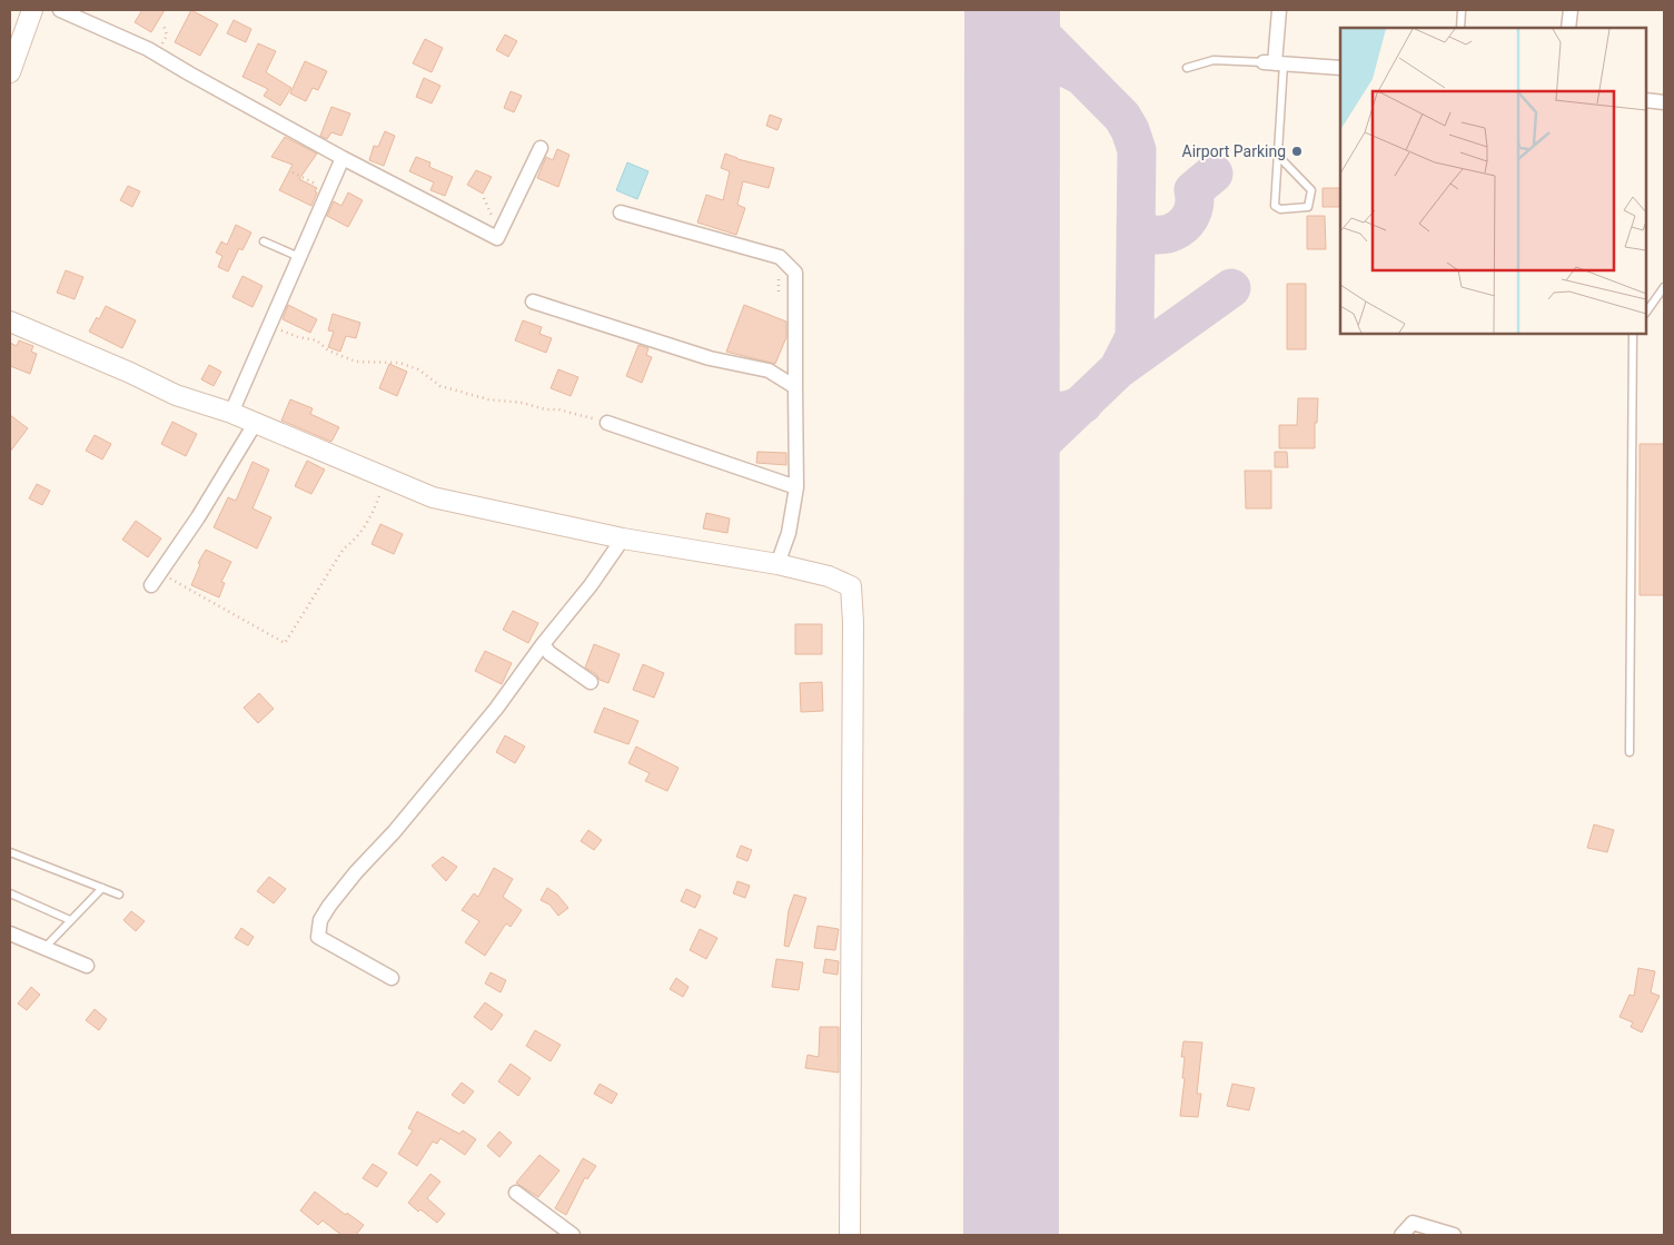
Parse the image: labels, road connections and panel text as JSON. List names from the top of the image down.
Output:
{
  "places": ["Airport Parking"]
}
